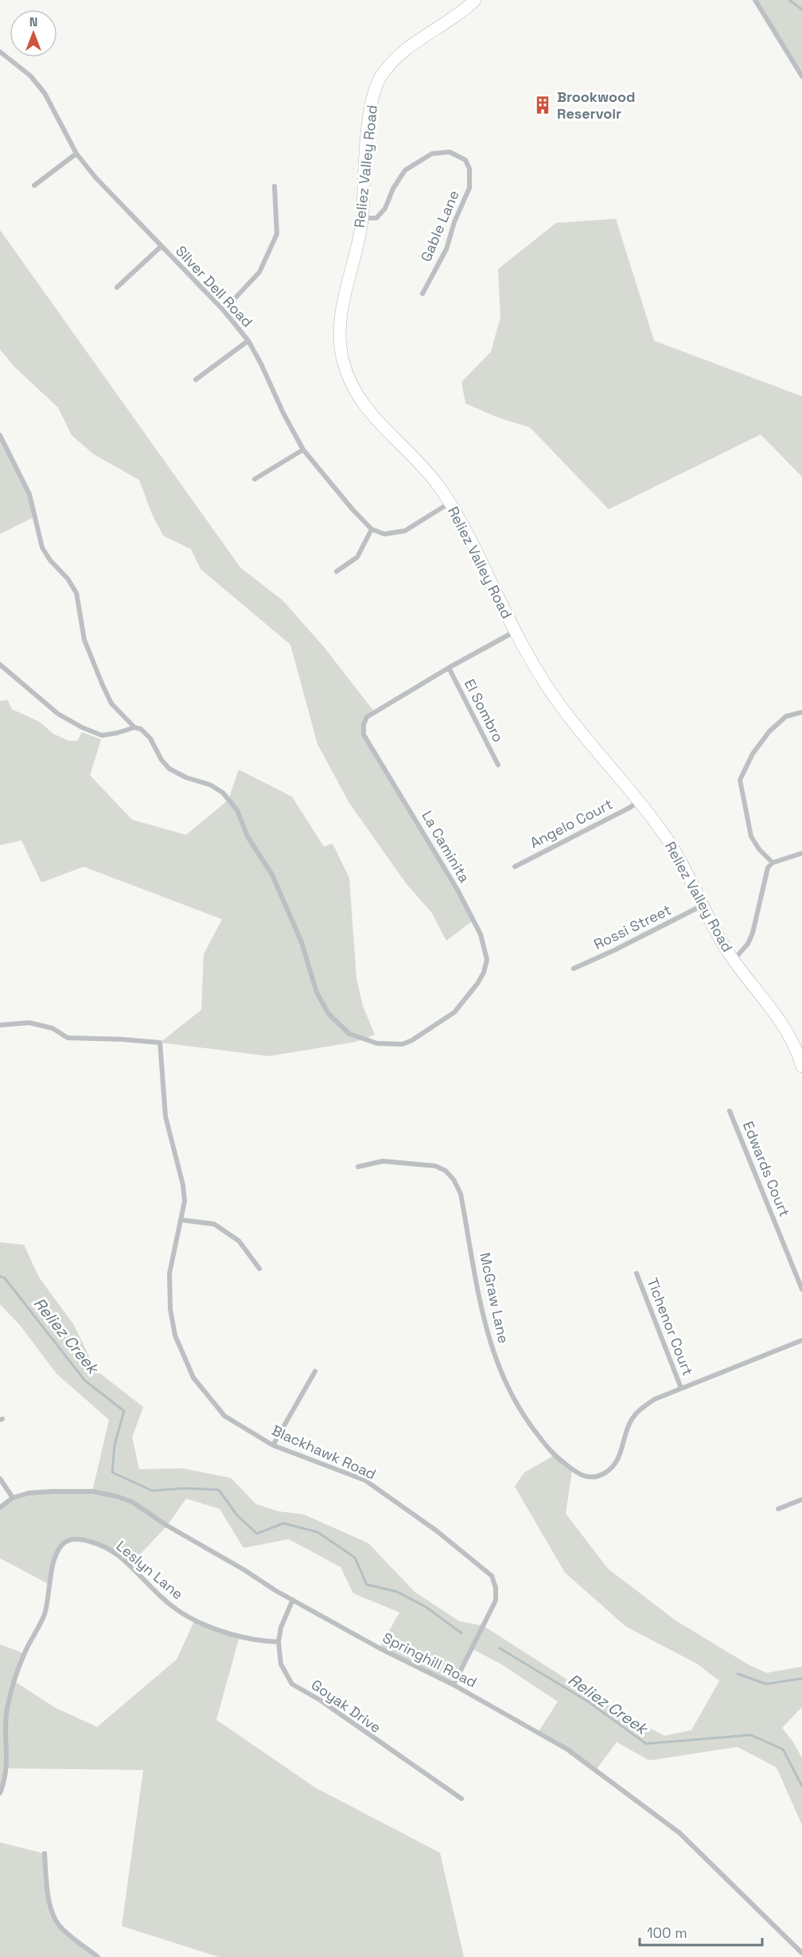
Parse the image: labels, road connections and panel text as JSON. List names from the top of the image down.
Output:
{
  "streets": {
    "main road": ["Reliez Valley Road"],
    "street": [
      "Gable Lane",
      "Silver Dell Road",
      "El Sombro",
      "Angelo Court",
      "La Caminita",
      "Rossi Street",
      "Edwards Court",
      "McGraw Lane",
      "Tichenor Court",
      "Blackhawk Road",
      "Leslyn Lane",
      "Springhill Road",
      "Goyak Drive"
    ]
  },
  "crossings": [
    ["Reliez Valley Road", "Gable Lane"],
    ["Reliez Valley Road", "Angelo Court"],
    ["Reliez Valley Road", "La Caminita"],
    ["Reliez Valley Road", "Rossi Street"],
    ["El Sombro", "La Caminita"],
    ["McGraw Lane", "Tichenor Court"],
    ["Blackhawk Road", "Springhill Road"],
    ["Leslyn Lane", "Goyak Drive"],
    ["Springhill Road", "Goyak Drive"]
  ],
  "water": ["Reliez Creek"],
  "places": {
    "building": ["Brookwood Reservoir"]
  },
  "scale_bar": "100 m",
  "north": "top"
}
